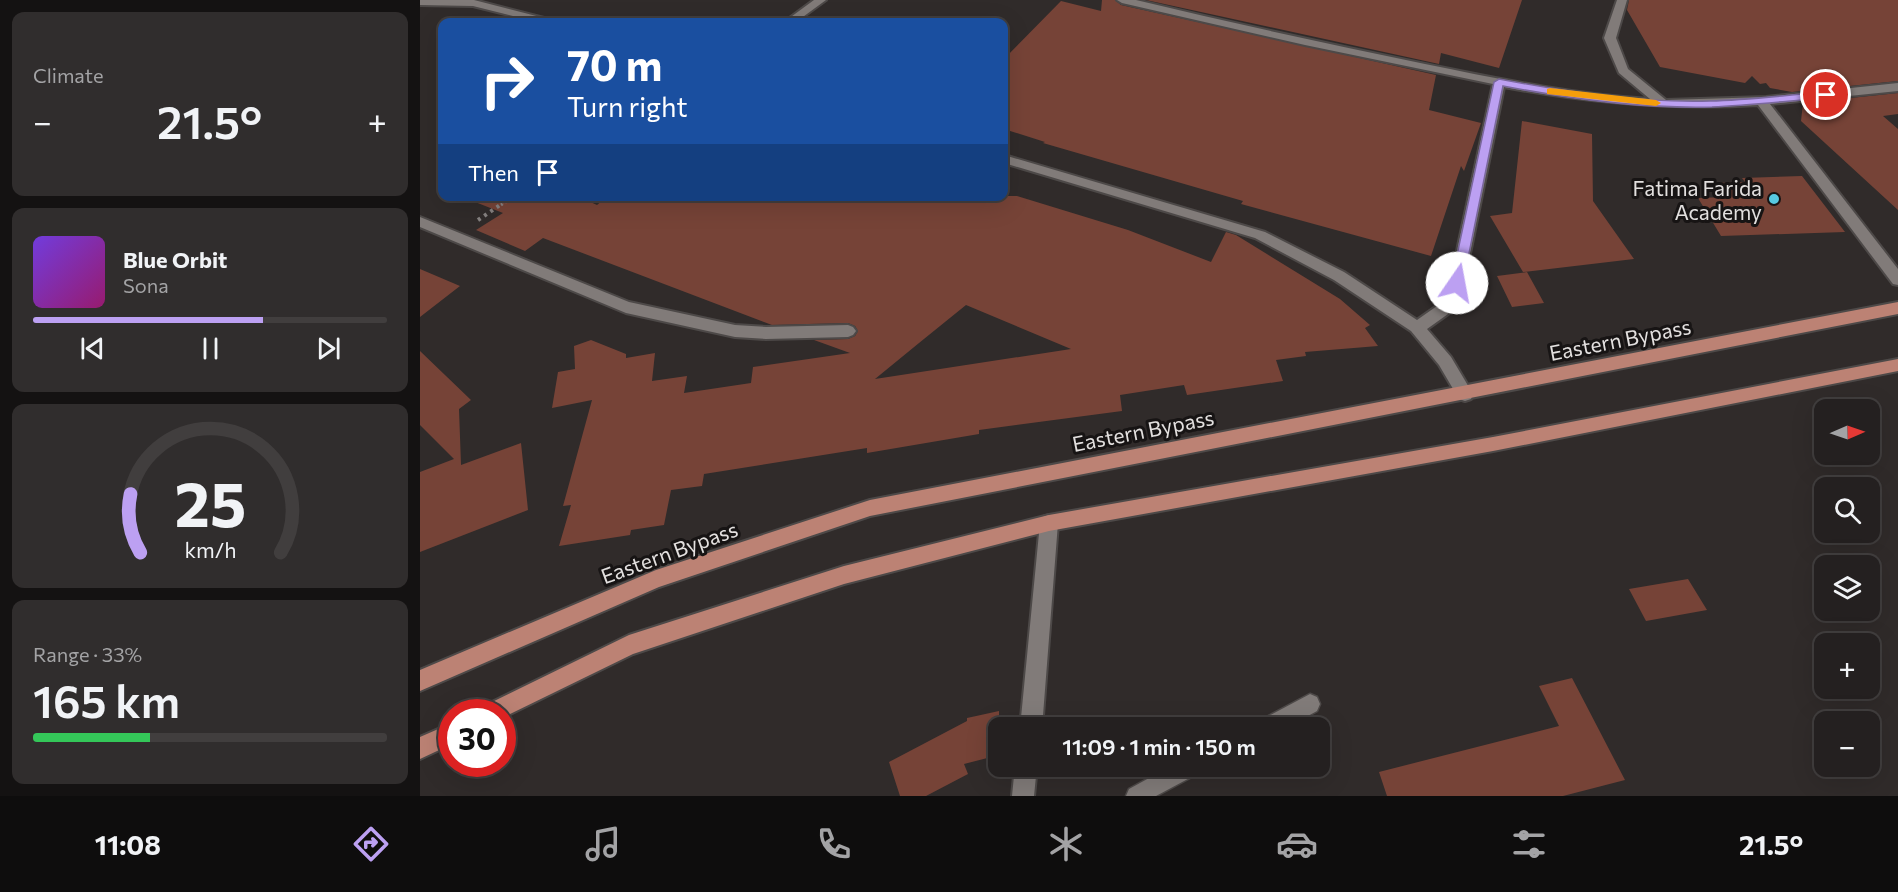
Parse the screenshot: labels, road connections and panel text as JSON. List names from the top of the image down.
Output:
{
  "streets": {
    "highway": ["Eastern Bypass"]
  },
  "places": ["Fatima Farida Academy"],
  "north": "right",
  "page": {
    "tile": [
      "Climate",
      ["Range · 33%", "165 km"]
    ],
    "turn": ["70 m", "Turn right"],
    "heat": ["−", "21.5°", "+"],
    "then": "Then",
    "song": ["Blue Orbit", "Sona"],
    "map_buttons": ["+", "−"],
    "limit": "30",
    "trip": "11:09 · 1 min · 150 m",
    "tabs": ["11:08", "21.5°"],
    "gauge": ["25", "km/h"]
  }
}
